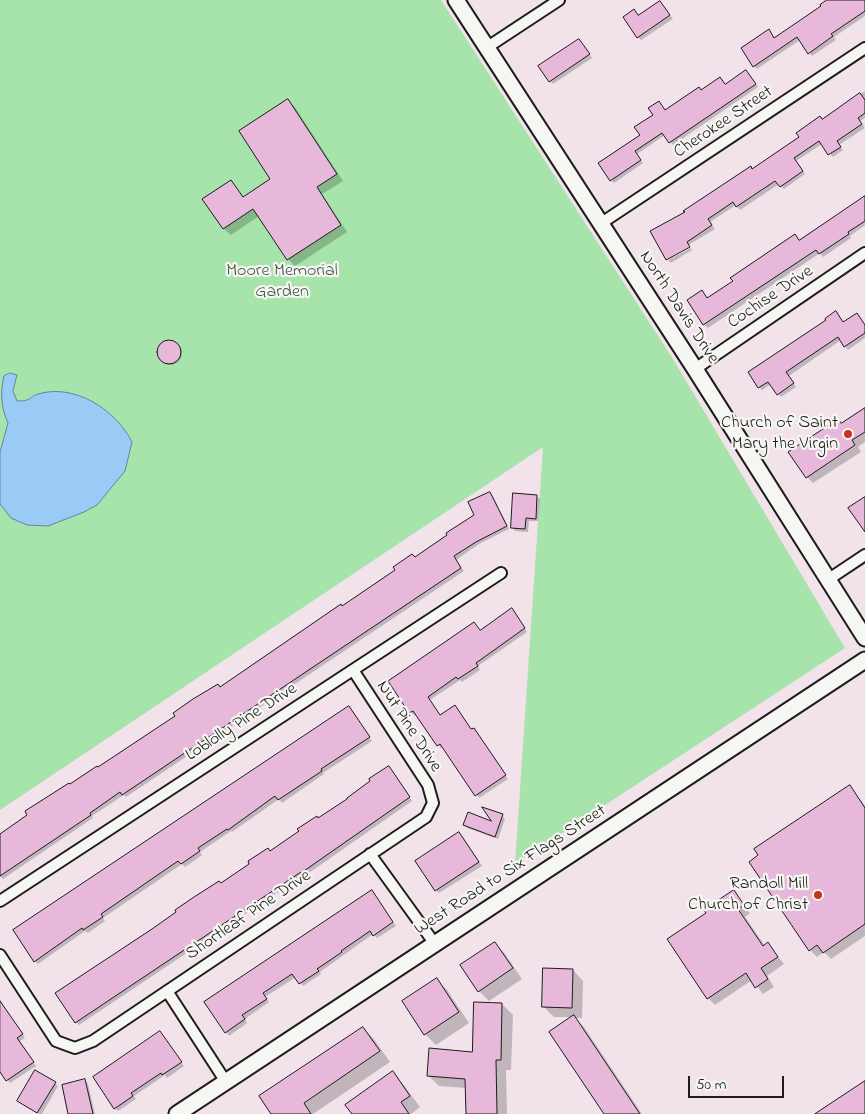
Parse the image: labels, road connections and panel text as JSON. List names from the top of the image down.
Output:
{
  "streets": {
    "street": [
      "Cherokee Street",
      "Cochise Drive",
      "North Davis Drive",
      "Loblolly Pine Drive",
      "Nut Pine Drive",
      "West Road to Six Flags Street",
      "Shortleaf Pine Drive"
    ]
  },
  "crossings": [
    ["Cherokee Street", "North Davis Drive"],
    ["Cochise Drive", "North Davis Drive"],
    ["Loblolly Pine Drive", "Nut Pine Drive"],
    ["Nut Pine Drive", "Shortleaf Pine Drive"]
  ],
  "parks": ["Moore Memorial Garden"],
  "places": ["Church of Saint Mary the Virgin", "Randoll Mill Church of Christ"],
  "scale_bar": "50 m"
}
